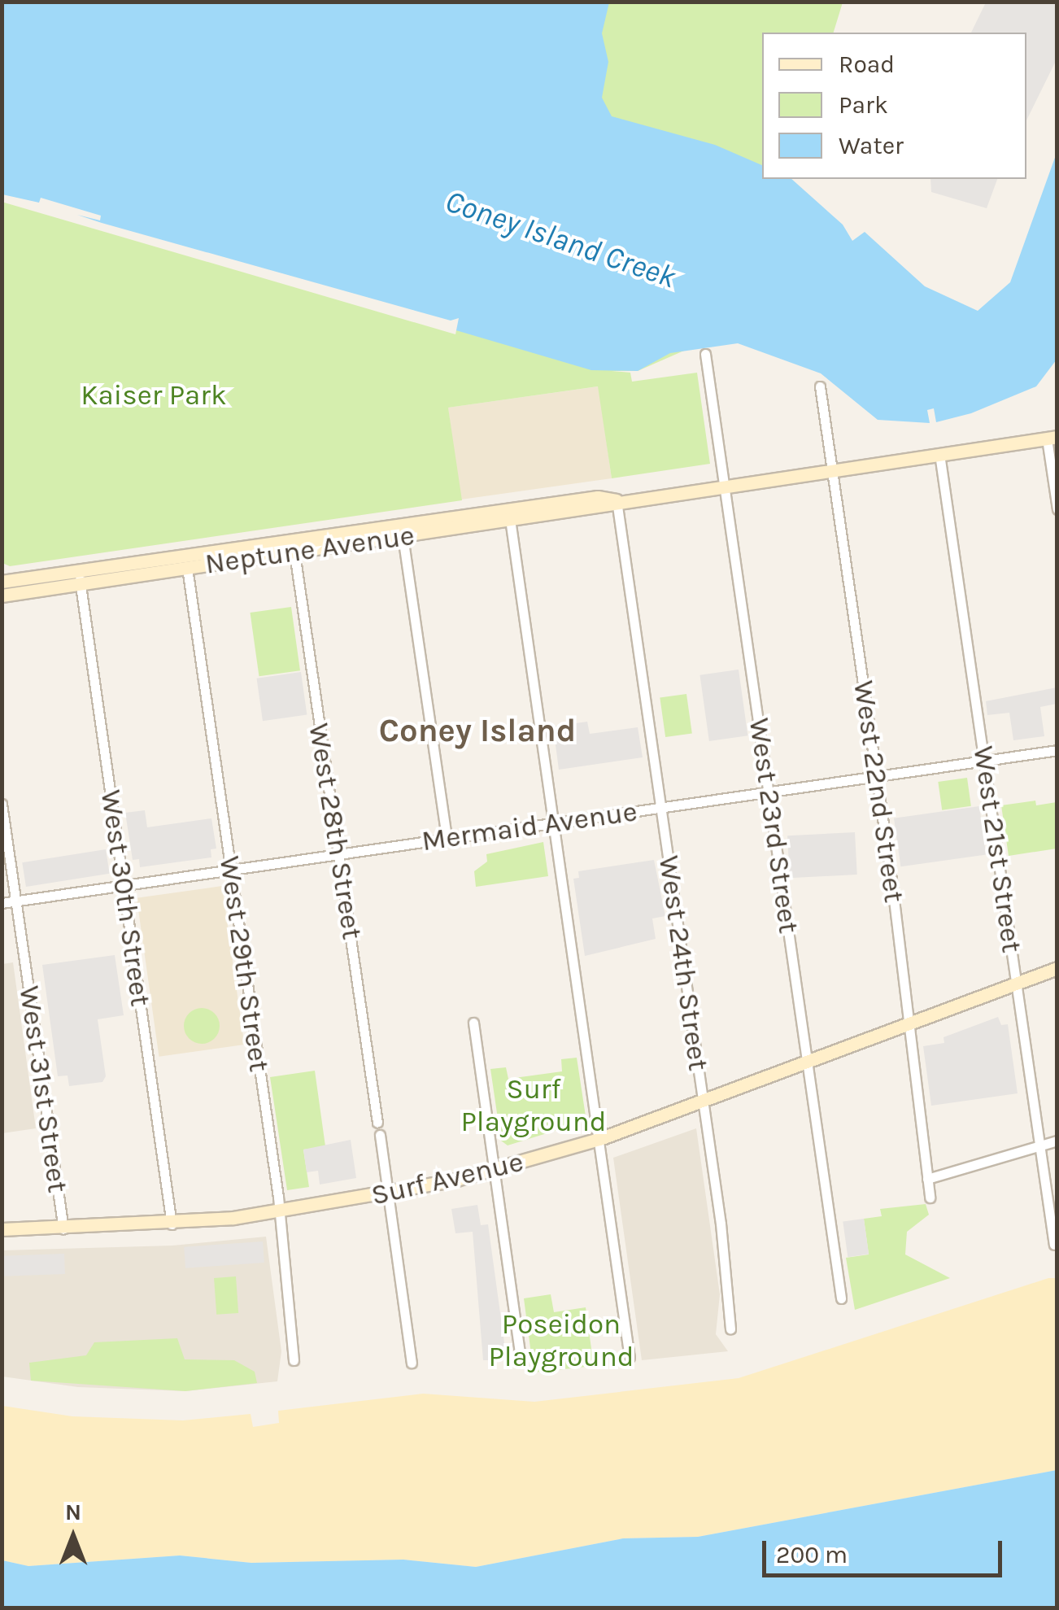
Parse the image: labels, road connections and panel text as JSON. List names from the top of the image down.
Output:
{
  "streets": {
    "main road": ["Neptune Avenue", "Surf Avenue"],
    "street": [
      "West 22nd Street",
      "West 23rd Street",
      "Mermaid Avenue",
      "West 28th Street",
      "West 21st Street",
      "West 30th Street",
      "West 24th Street",
      "West 29th Street",
      "West 31st Street"
    ]
  },
  "crossings": [
    ["Neptune Avenue", "West 22nd Street"],
    ["Neptune Avenue", "West 23rd Street"],
    ["Neptune Avenue", "West 28th Street"],
    ["Neptune Avenue", "West 21st Street"],
    ["Neptune Avenue", "West 30th Street"],
    ["Neptune Avenue", "West 24th Street"],
    ["Neptune Avenue", "West 29th Street"],
    ["West 22nd Street", "Mermaid Avenue"],
    ["West 22nd Street", "Surf Avenue"],
    ["West 23rd Street", "Mermaid Avenue"],
    ["West 23rd Street", "Surf Avenue"],
    ["Mermaid Avenue", "West 28th Street"],
    ["Mermaid Avenue", "West 21st Street"],
    ["Mermaid Avenue", "West 30th Street"],
    ["Mermaid Avenue", "West 24th Street"],
    ["Mermaid Avenue", "West 29th Street"],
    ["Mermaid Avenue", "West 31st Street"],
    ["West 21st Street", "Surf Avenue"],
    ["West 30th Street", "Surf Avenue"],
    ["West 24th Street", "Surf Avenue"],
    ["West 29th Street", "Surf Avenue"],
    ["West 31st Street", "Surf Avenue"]
  ],
  "districts": ["Coney Island"],
  "water": ["Coney Island Creek"],
  "parks": ["Kaiser Park", "Surf Playground", "Poseidon Playground"],
  "legend": ["Road", "Park", "Water"],
  "scale_bar": "200 m",
  "north": "top"
}
